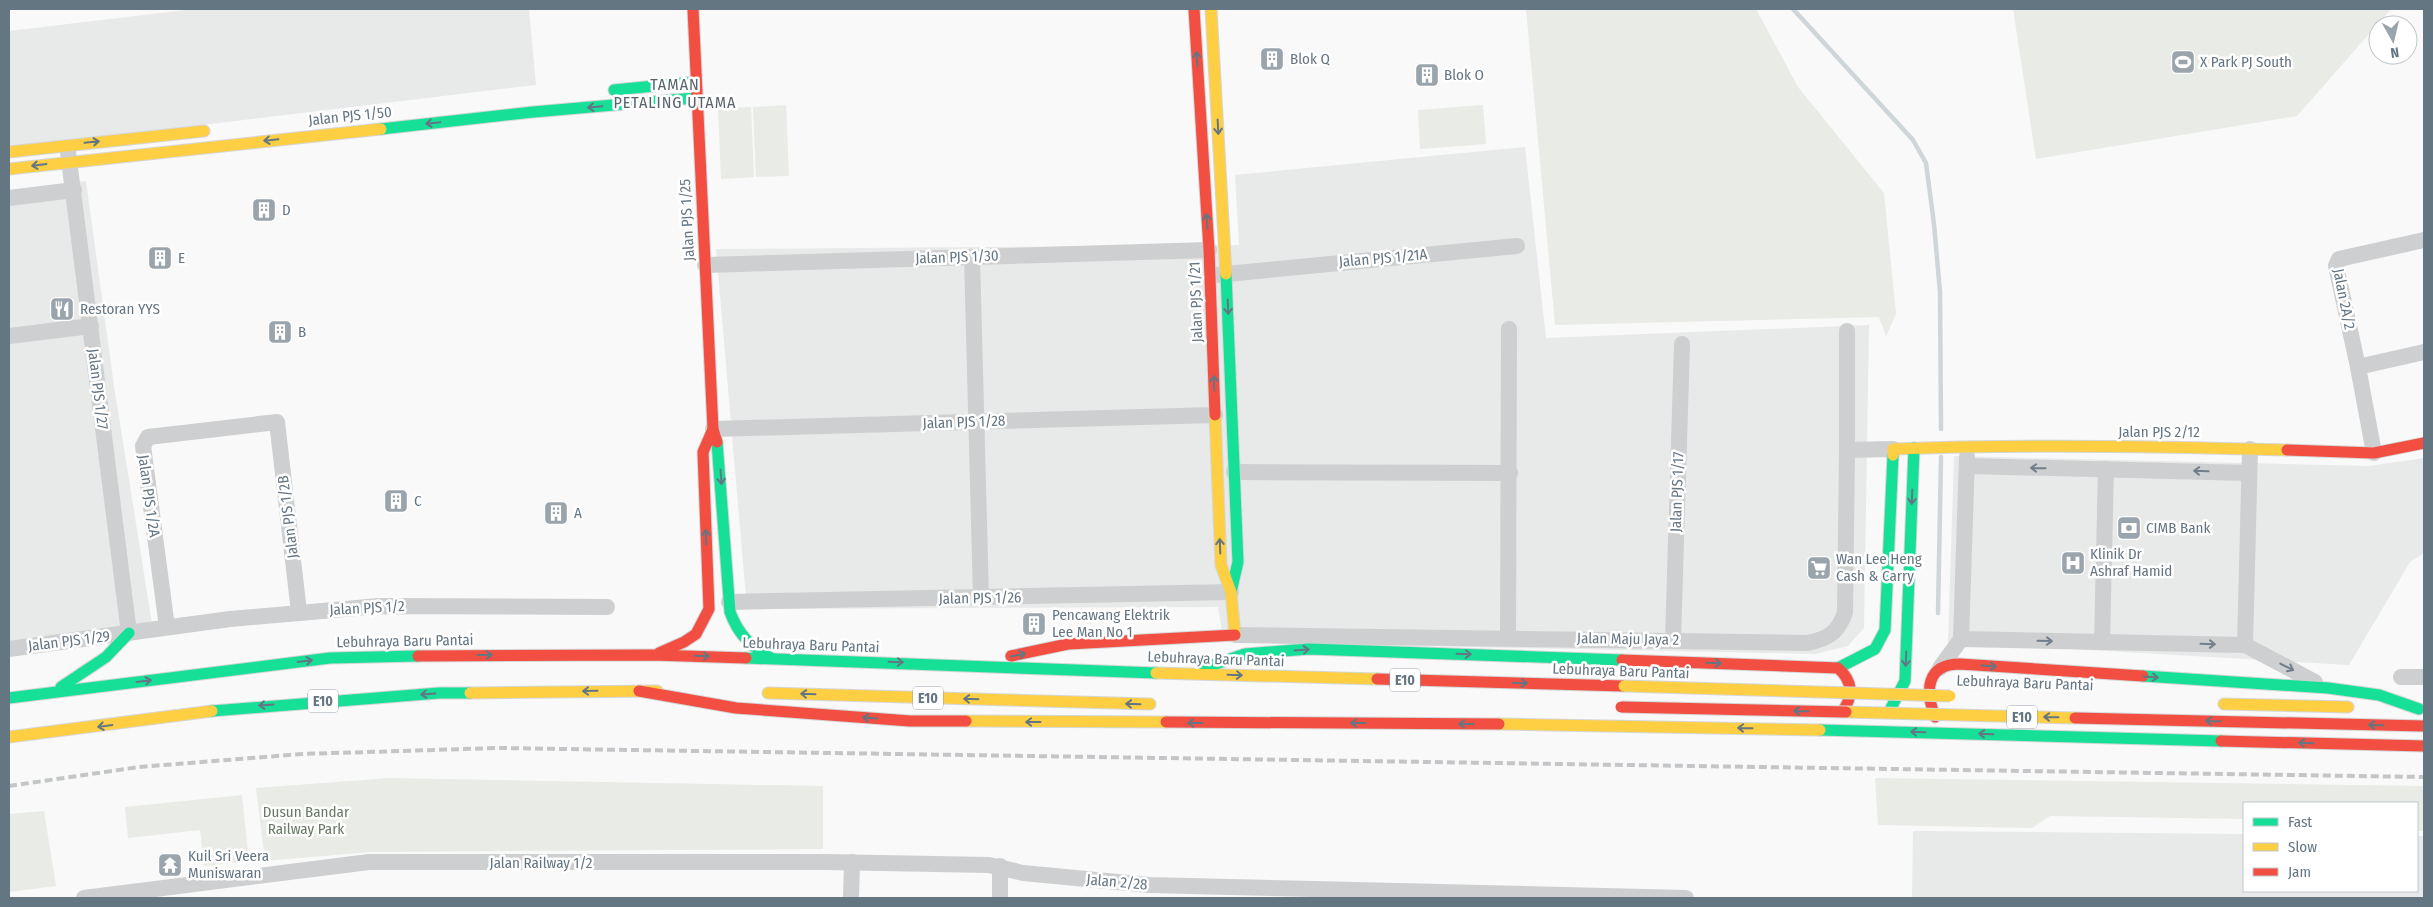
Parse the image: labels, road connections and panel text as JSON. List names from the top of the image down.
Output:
{
  "streets": {
    "main road": [
      "Jalan PJS 1/50",
      "Jalan PJS 1/25",
      "Jalan PJS 1/21",
      "Jalan PJS 2/12",
      "Lebuhraya Baru Pantai",
      "E10"
    ],
    "street": [
      "Jalan PJS 1/30",
      "Jalan PJS 1/21A",
      "Jalan 2A/2",
      "Jalan PJS 1/27",
      "Jalan PJS 1/28",
      "Jalan PJS 1/17",
      "Jalan PJS 1/2A",
      "Jalan PJS 1/2B",
      "Jalan PJS 1/26",
      "Jalan PJS 1/2",
      "Jalan Maju Jaya 2",
      "Jalan PJS 1/29",
      "Jalan Railway 1/2",
      "Jalan 2/28"
    ]
  },
  "crossings": [
    ["Jalan PJS 1/50", "Jalan PJS 1/25"],
    ["Jalan PJS 1/50", "Jalan PJS 1/27"],
    ["Jalan PJS 1/25", "Jalan PJS 1/30"],
    ["Jalan PJS 1/25", "Jalan PJS 1/28"],
    ["Jalan PJS 1/25", "Jalan PJS 1/26"],
    ["Jalan PJS 1/25", "Lebuhraya Baru Pantai"],
    ["Jalan PJS 1/30", "Jalan PJS 1/21"],
    ["Jalan PJS 1/21A", "Jalan PJS 1/21"],
    ["Jalan PJS 1/21", "Jalan PJS 1/28"],
    ["Jalan PJS 1/21", "Jalan PJS 1/26"],
    ["Jalan PJS 1/21", "Jalan Maju Jaya 2"],
    ["Jalan PJS 1/27", "Jalan PJS 1/2"],
    ["Jalan PJS 1/27", "Jalan PJS 1/29"],
    ["Jalan PJS 1/17", "Jalan Maju Jaya 2"],
    ["Jalan PJS 1/2A", "Jalan PJS 1/2B"],
    ["Jalan PJS 1/2A", "Jalan PJS 1/2"],
    ["Jalan PJS 1/2B", "Jalan PJS 1/2"],
    ["Jalan PJS 1/2", "Jalan PJS 1/29"],
    ["Jalan Railway 1/2", "Jalan 2/28"]
  ],
  "districts": ["TAMAN PETALING UTAMA"],
  "parks": ["Dusun Bandar Railway Park"],
  "places": {
    "building": [
      "Blok Q",
      "Blok O",
      "D",
      "E",
      "B",
      "C",
      "A",
      "Pencawang Elektrik Lee Man No 1"
    ],
    "sports": ["X Park PJ South"],
    "restaurant": ["Restoran YYS"],
    "bank": ["CIMB Bank"],
    "hospital": ["Klinik Dr Ashraf Hamid"],
    "supermarket": ["Wan Lee Heng Cash & Carry"],
    "temple": ["Kuil Sri Veera Muniswaran"]
  },
  "legend": ["Fast", "Slow", "Jam"],
  "north": "bottom"
}
